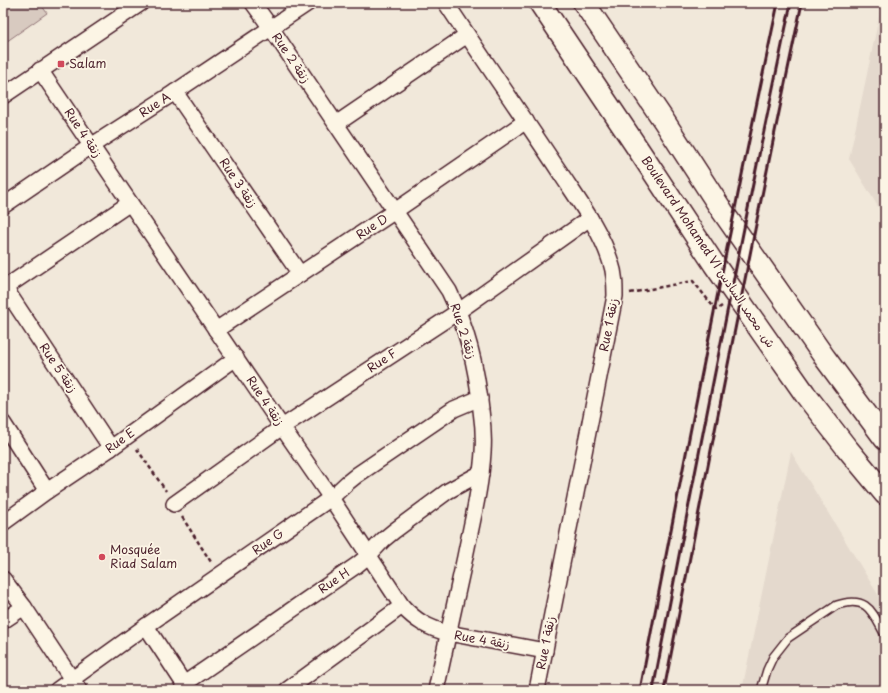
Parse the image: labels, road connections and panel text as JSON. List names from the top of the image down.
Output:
{
  "streets": {
    "main road": ["Boulevard Mohamed VI ش. محمد السادس"],
    "street": [
      "Rue 2 زنقة",
      "Rue A",
      "Rue 4 زنقة",
      "Rue 3 زنقة",
      "Rue D",
      "Rue 1 زنقة",
      "Rue F",
      "Rue 5 زنقة",
      "Rue E",
      "Rue G",
      "Rue H"
    ]
  },
  "crossings": [
    ["Rue 2 زنقة", "Rue A"],
    ["Rue 2 زنقة", "Rue 4 زنقة"],
    ["Rue 2 زنقة", "Rue D"],
    ["Rue 2 زنقة", "Rue F"],
    ["Rue 2 زنقة", "Rue G"],
    ["Rue 2 زنقة", "Rue H"],
    ["Rue A", "Rue 4 زنقة"],
    ["Rue A", "Rue 3 زنقة"],
    ["Rue 4 زنقة", "Rue D"],
    ["Rue 4 زنقة", "Rue 1 زنقة"],
    ["Rue 4 زنقة", "Rue F"],
    ["Rue 4 زنقة", "Rue E"],
    ["Rue 4 زنقة", "Rue G"],
    ["Rue 4 زنقة", "Rue H"],
    ["Rue 3 زنقة", "Rue D"],
    ["Rue D", "Rue 1 زنقة"],
    ["Rue 1 زنقة", "Rue F"],
    ["Rue 5 زنقة", "Rue E"]
  ],
  "places": {
    "transit": ["Salam"],
    "other": ["Mosquée Riad Salam"]
  }
}
